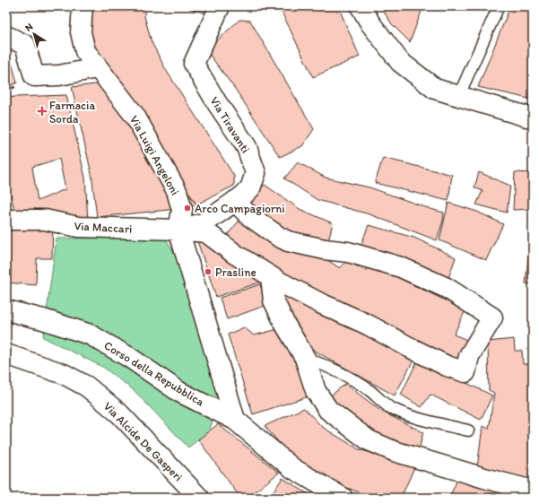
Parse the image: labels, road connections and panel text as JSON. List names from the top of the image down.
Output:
{
  "streets": {
    "street": [
      "Via Tiravanti",
      "Via Luigi Angeloni",
      "Via Maccari",
      "Corso della Repubblica",
      "Via Alcide De Gasperi"
    ]
  },
  "crossings": [
    ["Via Tiravanti", "Via Luigi Angeloni"],
    ["Via Tiravanti", "Via Maccari"],
    ["Via Luigi Angeloni", "Via Maccari"],
    ["Via Luigi Angeloni", "Corso della Repubblica"]
  ],
  "places": {
    "health": ["Farmacia Sorda"],
    "other": ["Arco Campagiorni", "Prasline"]
  },
  "north": "top left"
}
